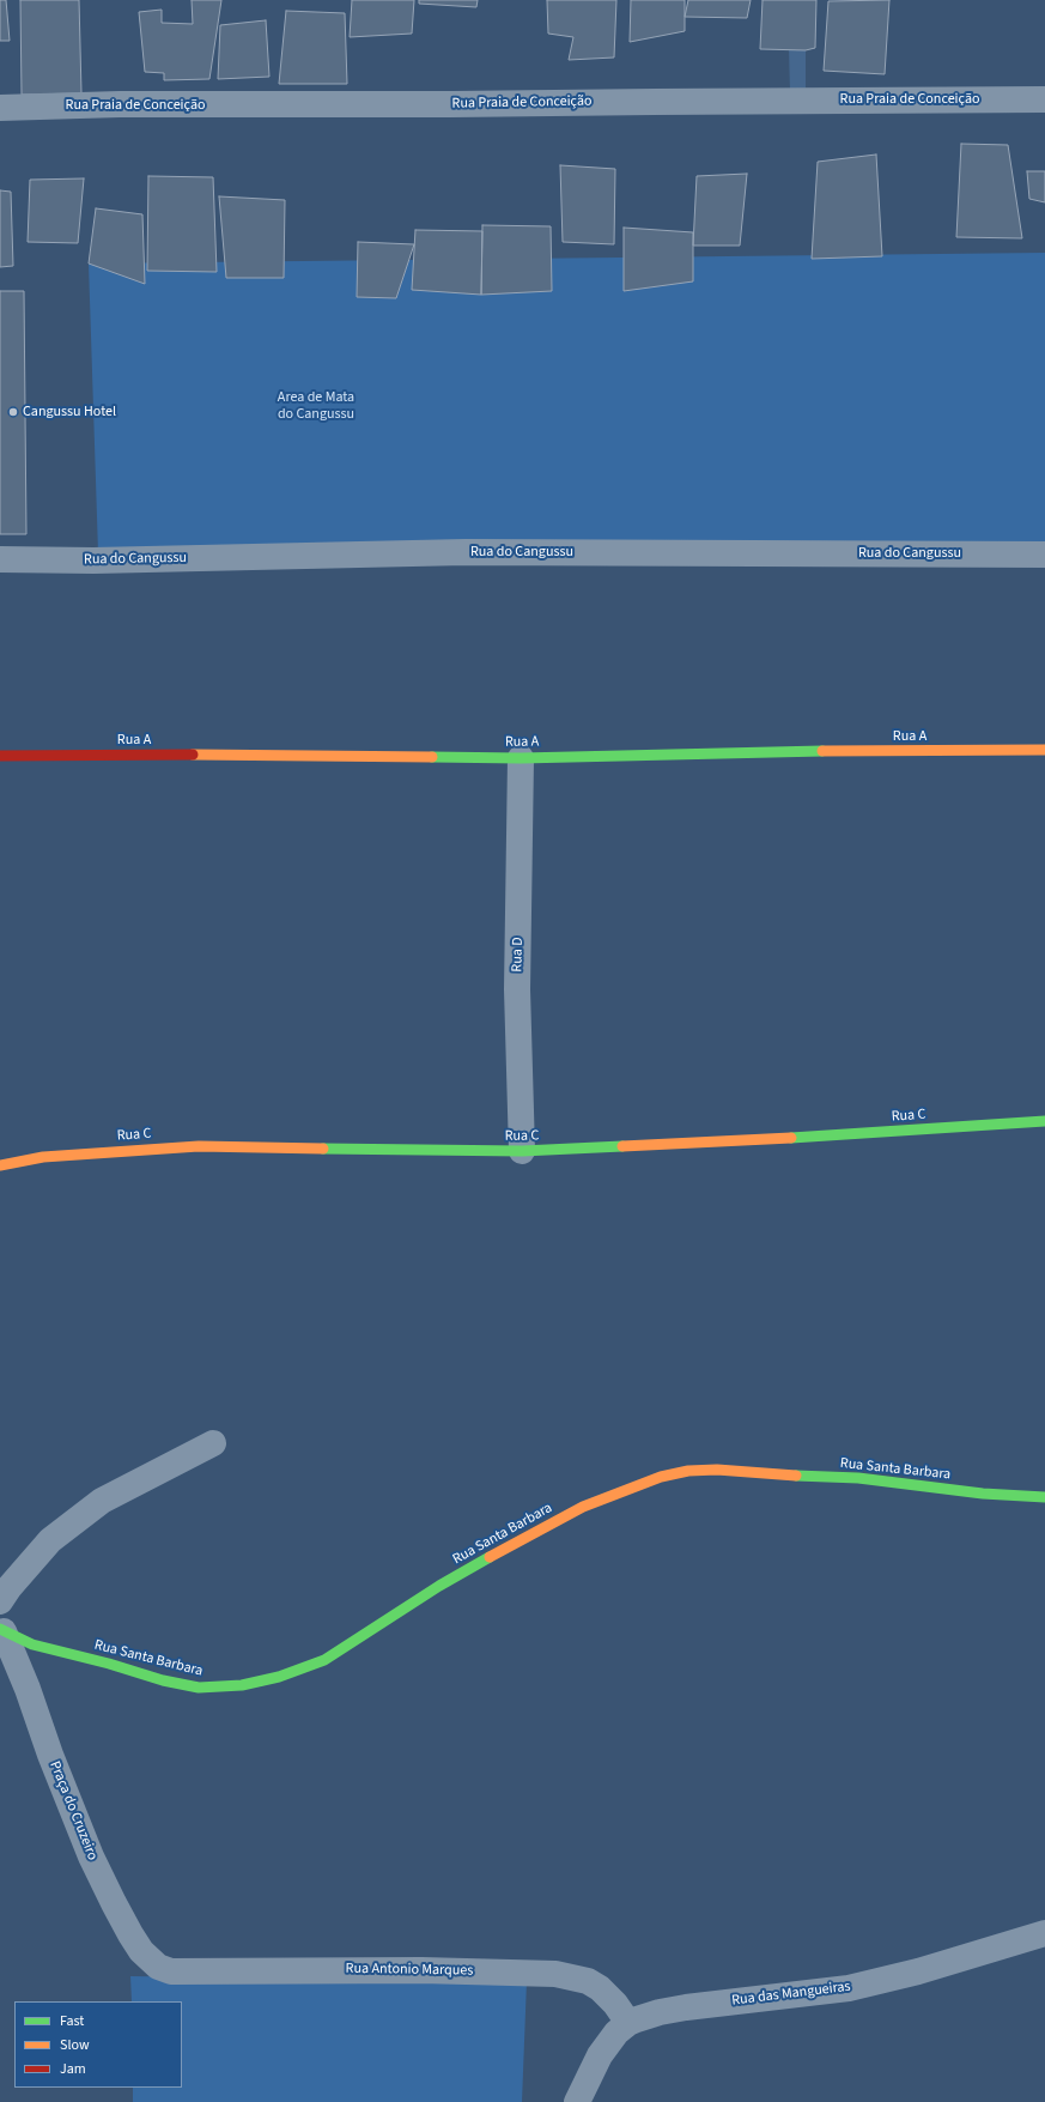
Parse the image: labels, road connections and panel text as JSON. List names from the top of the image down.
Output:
{
  "streets": {
    "street": [
      "Rua Praia de Conceição",
      "Rua do Cangussu",
      "Rua A",
      "Rua D",
      "Rua C",
      "Rua Santa Barbara",
      "Praça do Cruzeiro",
      "Rua Antonio Marques",
      "Rua das Mangueiras"
    ]
  },
  "crossings": [
    ["Rua A", "Rua D"],
    ["Rua D", "Rua C"],
    ["Rua Santa Barbara", "Praça do Cruzeiro"],
    ["Praça do Cruzeiro", "Rua Antonio Marques"],
    ["Rua Antonio Marques", "Rua das Mangueiras"]
  ],
  "parks": ["Area de Mata do Cangussu"],
  "places": ["Cangussu Hotel"],
  "legend": ["Fast", "Slow", "Jam"]
}
